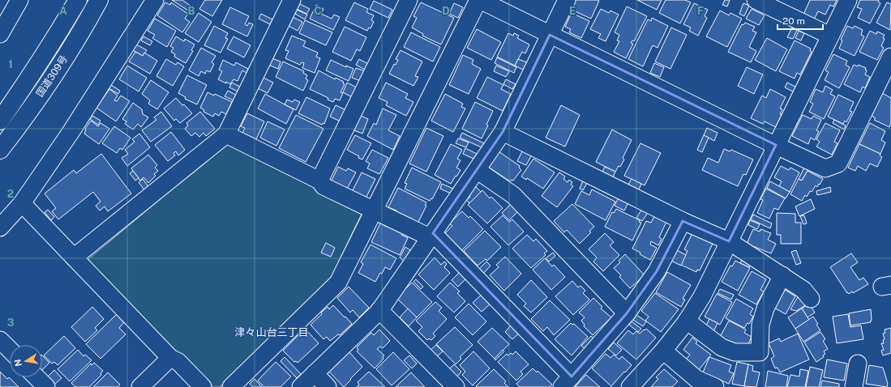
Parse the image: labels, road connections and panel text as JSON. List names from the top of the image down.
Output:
{
  "streets": {
    "highway": ["国道309号"]
  },
  "districts": ["津々山台三丁目"],
  "scale_bar": "20 m",
  "north": "left",
  "grid": {
    "columns": [
      "A",
      "B",
      "C",
      "D",
      "E",
      "F"
    ],
    "rows": ["1", "2", "3"]
  }
}
